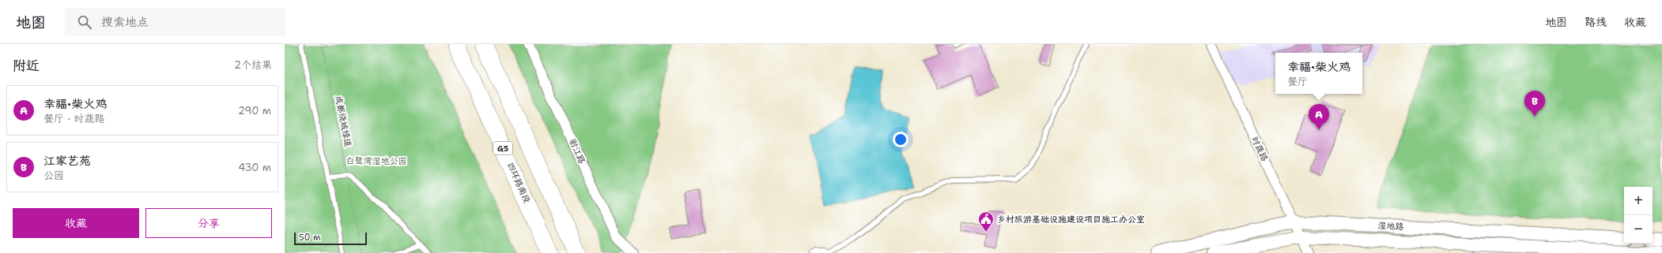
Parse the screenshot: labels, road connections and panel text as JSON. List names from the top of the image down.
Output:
{
  "streets": {
    "highway": ["G5", "四环路南段"],
    "street": ["时蔬路", "驸江路", "湿地路"],
    "path": ["成都绕城绿道"]
  },
  "crossings": [
    ["时蔬路", "湿地路"]
  ],
  "parks": ["白鹭湾湿地公园"],
  "places": {
    "public building": ["乡村旅游基础设施建设项目施工办公室"]
  },
  "scale_bar": "50 m",
  "page": {
    "header": "地图",
    "search": "搜索地点",
    "nav": ["地图", "路线", "收藏"],
    "heading": ["附近", "2个结果"],
    "popup": ["幸福·柴火鸡", "餐厅"],
    "list": [
      {
        "mark": "A",
        "name": "幸福·柴火鸡",
        "note": "餐厅 · 时蔬路",
        "value": "290 m"
      },
      {
        "mark": "B",
        "name": "江家艺苑",
        "note": "公园",
        "value": "430 m"
      }
    ],
    "pins": ["B", "A"],
    "map_buttons": ["+", "−"],
    "buttons": ["收藏", "分享"],
    "scale": "50 m"
  }
}
